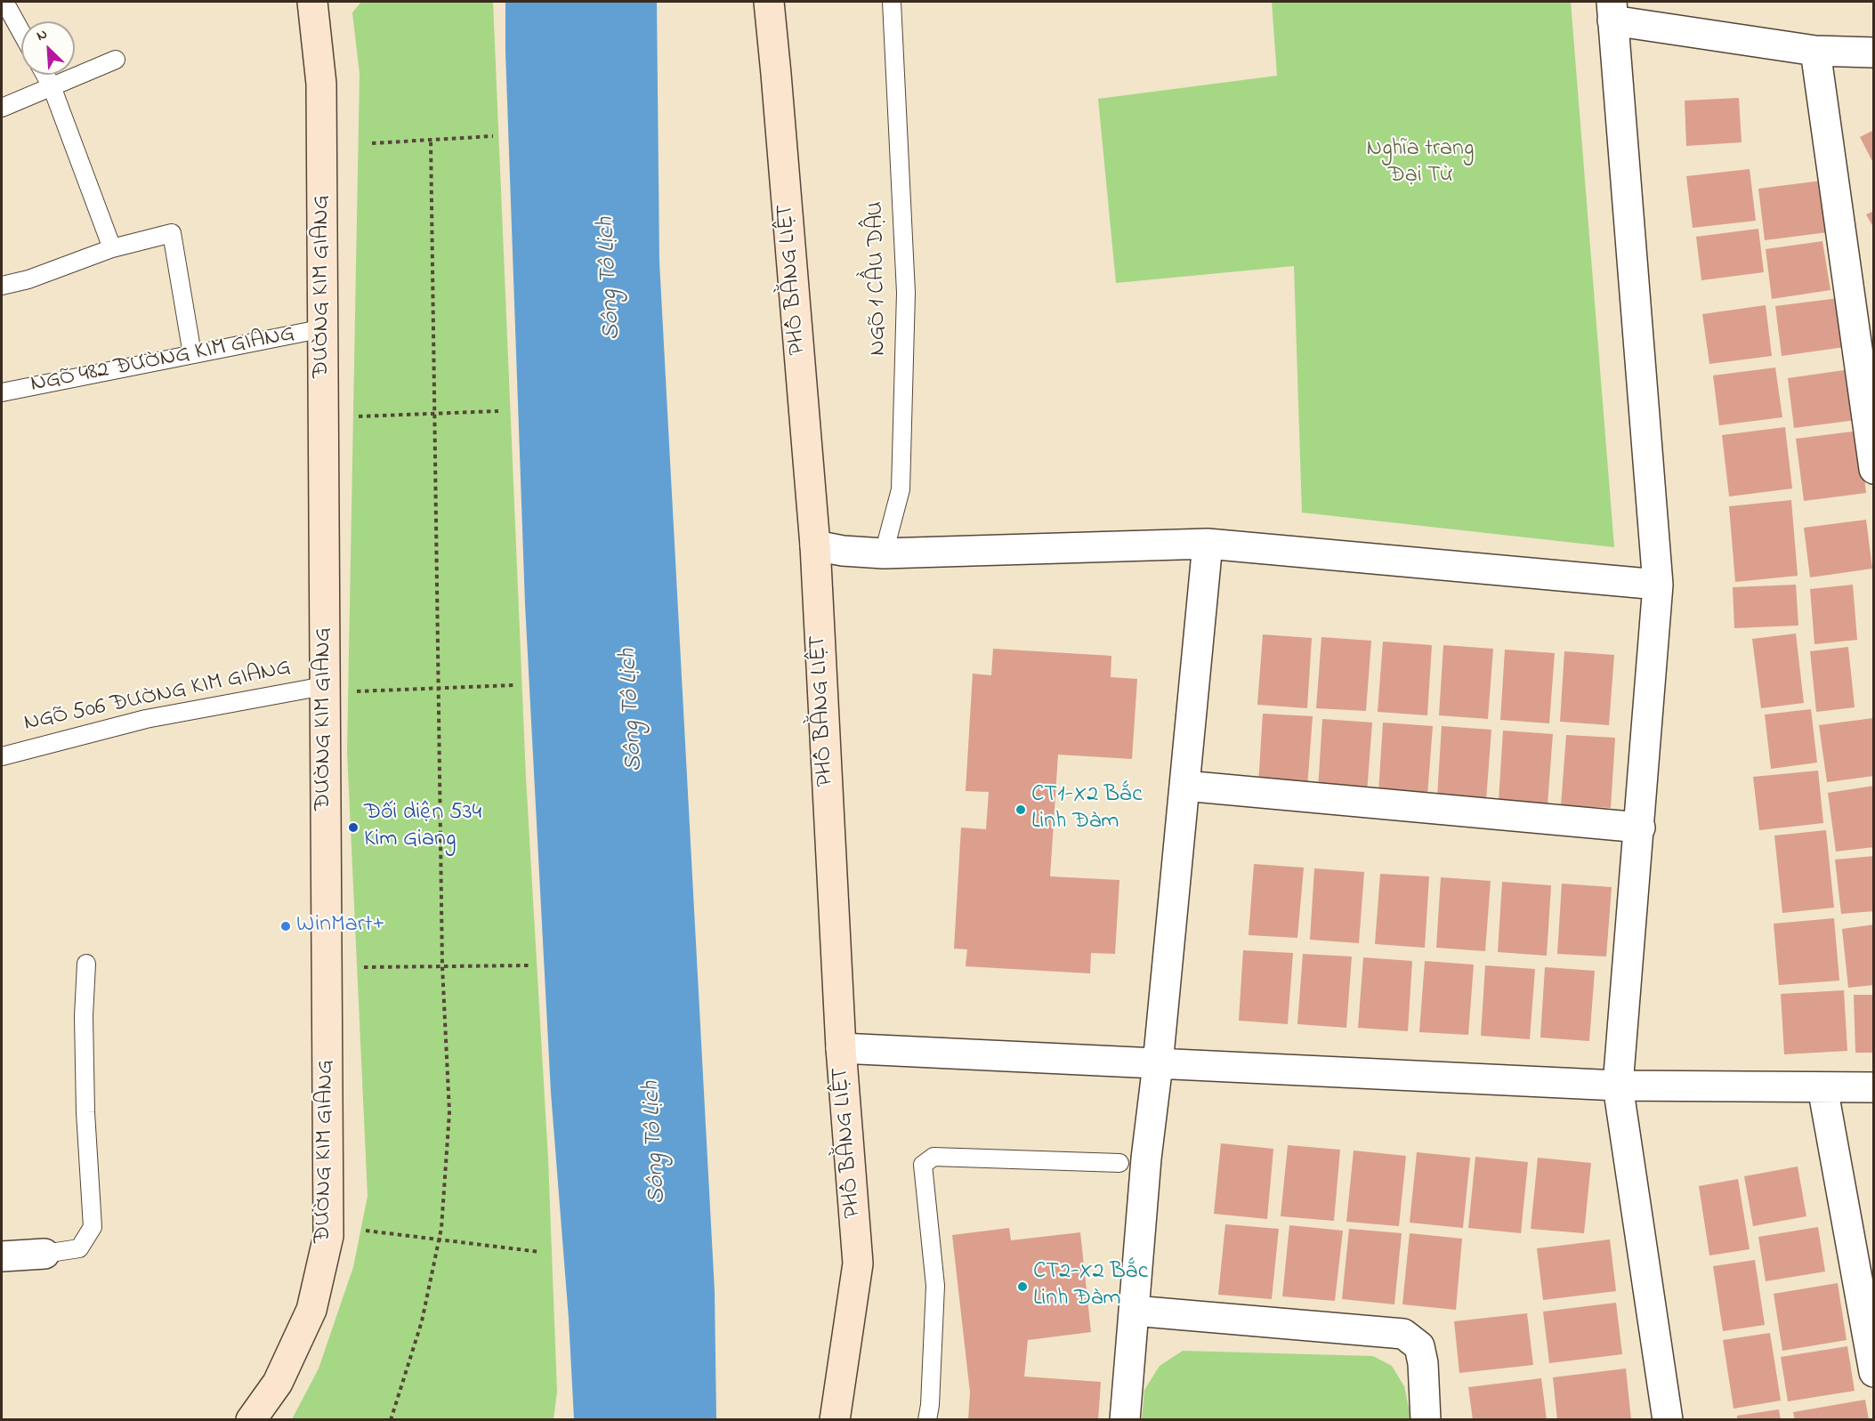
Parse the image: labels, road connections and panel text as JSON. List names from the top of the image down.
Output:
{
  "streets": {
    "main road": ["PHỐ BẰNG LIỆT", "ĐƯỜNG KIM GIANG"],
    "lane": ["NGÕ 1 CẦU DẬU", "NGÕ 482 ĐƯỜNG KIM GIANG", "NGÕ 506 ĐƯỜNG KIM GIANG"]
  },
  "crossings": [
    ["ĐƯỜNG KIM GIANG", "NGÕ 482 ĐƯỜNG KIM GIANG"],
    ["ĐƯỜNG KIM GIANG", "NGÕ 506 ĐƯỜNG KIM GIANG"]
  ],
  "water": ["Sông Tô Lịch"],
  "parks": ["Nghĩa trang Đại Từ"],
  "places": [
    "CT1-X2 Bắc Linh Đàm",
    "Đối diện 534 Kim Giang",
    "WinMart+",
    "CT2-X2 Bắc Linh Đàm"
  ],
  "north": "top left"
}
